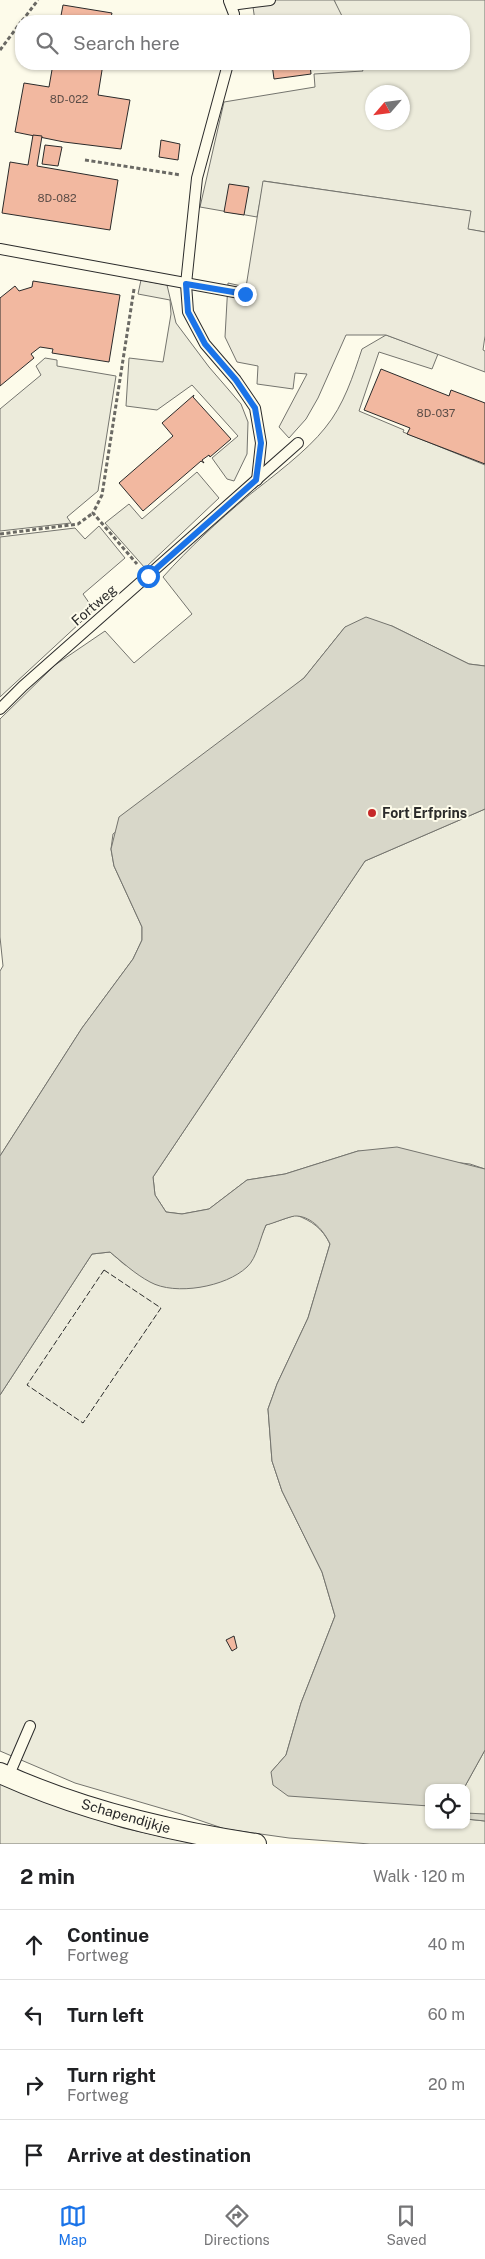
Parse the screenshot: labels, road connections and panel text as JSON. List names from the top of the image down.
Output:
{
  "streets": {
    "street": ["Schapendijkje"],
    "lane": ["Fortweg"]
  },
  "places": ["Fort Erfprins"],
  "house_numbers": ["8D-022", "8D-082", "8D-037"],
  "north": "bottom left",
  "page": {
    "search": "Search here",
    "heading": ["2 min", "Walk · 120 m"],
    "list": [
      ["Continue", "Fortweg", "40 m"],
      ["Turn left", "60 m"],
      ["Turn right", "Fortweg", "20 m"],
      "Arrive at destination"
    ],
    "nav": ["Map", "Directions", "Saved"]
  }
}
